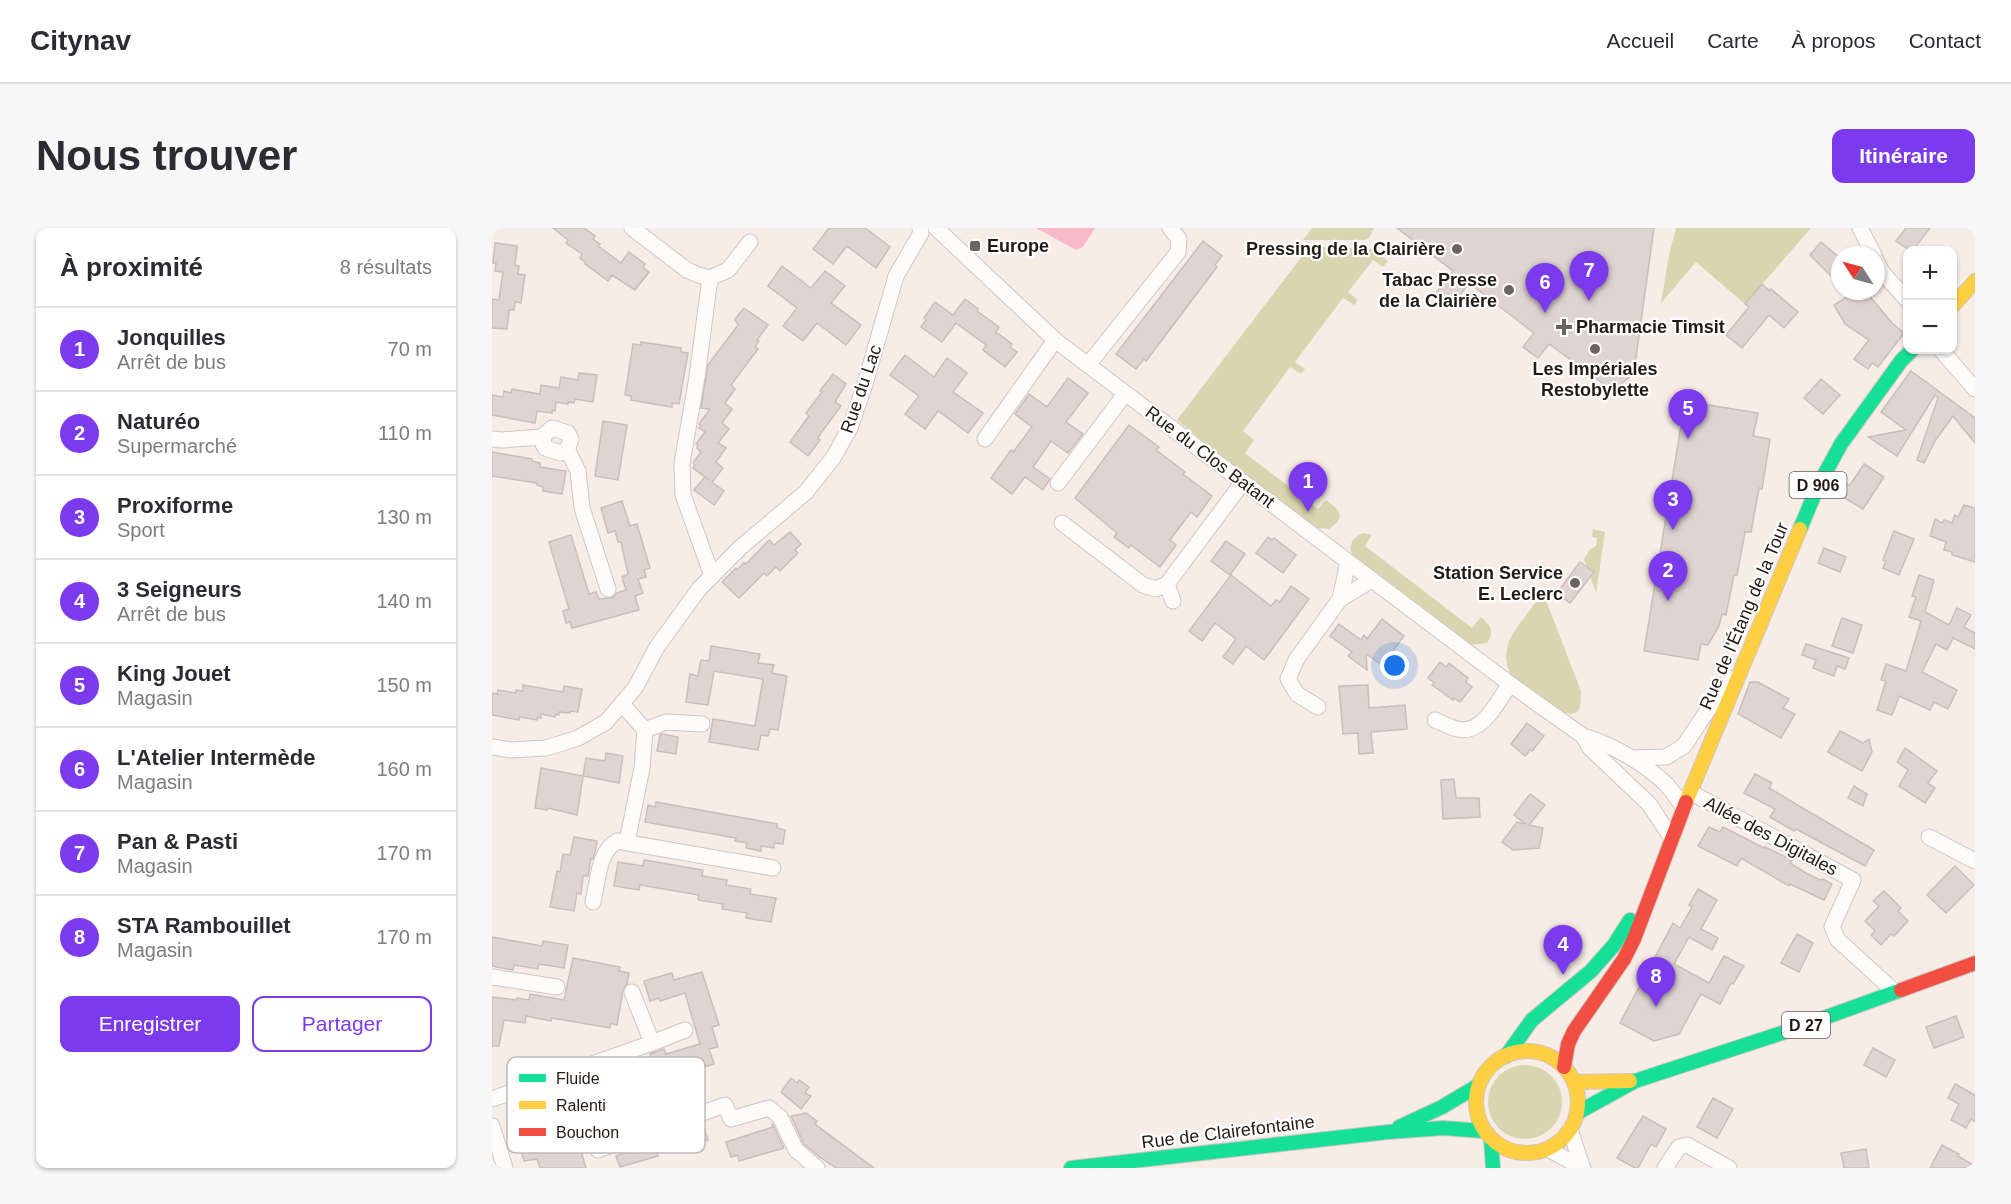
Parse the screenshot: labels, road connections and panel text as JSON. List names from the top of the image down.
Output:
{
  "streets": {
    "main road": [
      "D 906",
      "Rue de l'Étang de la Tour",
      "D 27",
      "Rue de Clairefontaine"
    ],
    "street": ["Rue du Lac", "Rue du Clos Batant", "Allée des Digitales"]
  },
  "crossings": [
    ["Rue du Clos Batant", "Rue de l'Étang de la Tour"],
    ["D 906", "Rue de l'Étang de la Tour"],
    ["D 906", "D 27"],
    ["D 906", "Rue de Clairefontaine"],
    ["Rue de l'Étang de la Tour", "Allée des Digitales"],
    ["Allée des Digitales", "D 27"],
    ["D 27", "Rue de Clairefontaine"]
  ],
  "places": {
    "transit": ["Europe"],
    "other": [
      "Pressing de la Clairière",
      "Tabac Presse de la Clairière",
      "Les Impériales Restobylette",
      "Station Service E. Leclerc"
    ],
    "health": ["Pharmacie Timsit"]
  },
  "legend": ["Fluide", "Ralenti", "Bouchon"],
  "north": "top left",
  "page": {
    "header": "Citynav",
    "nav": [
      "Accueil",
      "Carte",
      "À propos",
      "Contact"
    ],
    "buttons": [
      "Itinéraire",
      ["Enregistrer", "Partager"]
    ],
    "title": "Nous trouver",
    "heading": ["À proximité", "8 résultats"],
    "map_buttons": ["+", "−"],
    "pins": [
      "7",
      "6",
      "5",
      "1",
      "3",
      "2",
      "4",
      "8"
    ],
    "list": [
      {
        "mark": "1",
        "name": "Jonquilles",
        "note": "Arrêt de bus",
        "value": "70 m"
      },
      {
        "mark": "2",
        "name": "Naturéo",
        "note": "Supermarché",
        "value": "110 m"
      },
      {
        "mark": "3",
        "name": "Proxiforme",
        "note": "Sport",
        "value": "130 m"
      },
      {
        "mark": "4",
        "name": "3 Seigneurs",
        "note": "Arrêt de bus",
        "value": "140 m"
      },
      {
        "mark": "5",
        "name": "King Jouet",
        "note": "Magasin",
        "value": "150 m"
      },
      {
        "mark": "6",
        "name": "L'Atelier Intermède",
        "note": "Magasin",
        "value": "160 m"
      },
      {
        "mark": "7",
        "name": "Pan & Pasti",
        "note": "Magasin",
        "value": "170 m"
      },
      {
        "mark": "8",
        "name": "STA Rambouillet",
        "note": "Magasin",
        "value": "170 m"
      }
    ]
  }
}
